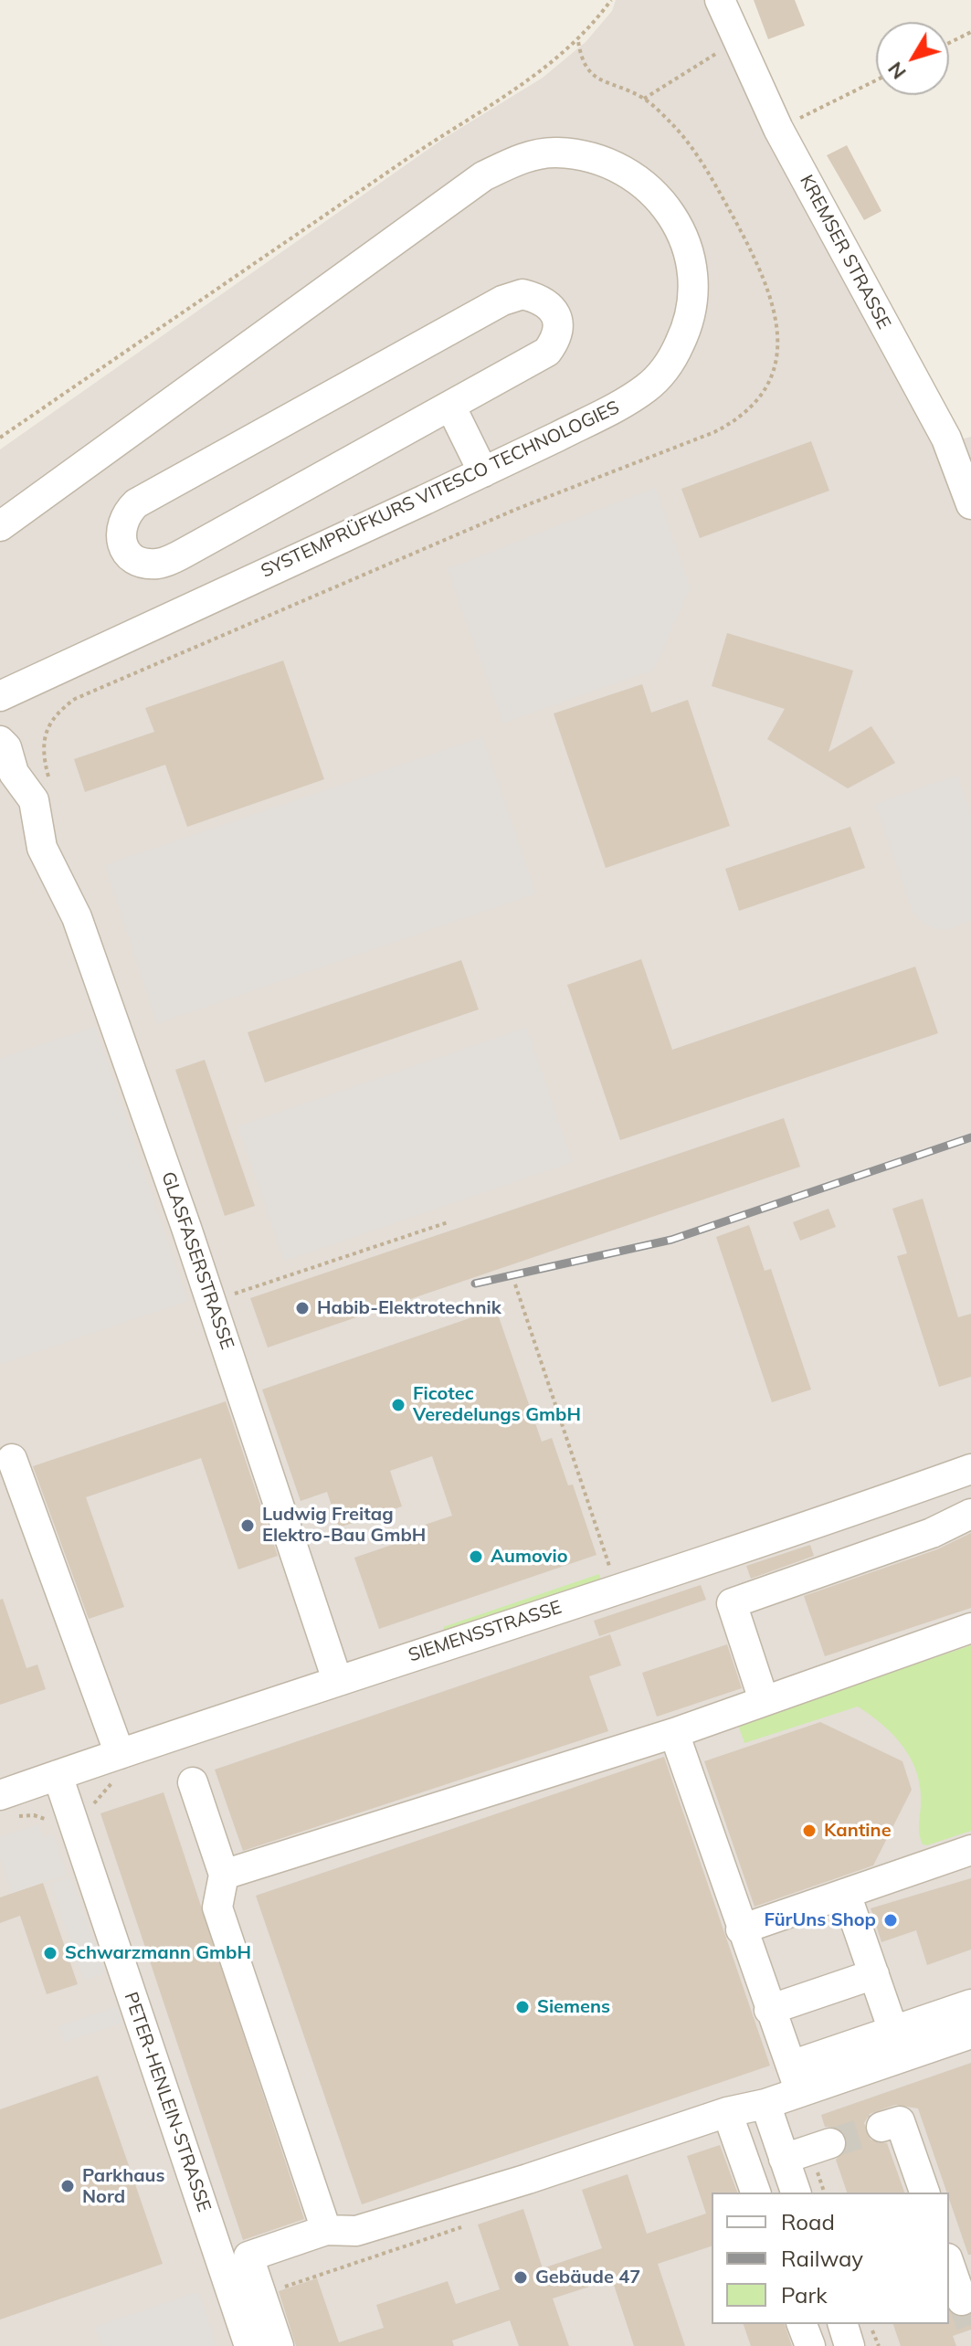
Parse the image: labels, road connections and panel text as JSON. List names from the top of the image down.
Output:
{
  "streets": {
    "street": [
      "KREMSER STRASSE",
      "SYSTEMPRÜFKURS VITESCO TECHNOLOGIES",
      "GLASFASERSTRASSE",
      "SIEMENSSTRASSE",
      "PETER-HENLEIN-STRASSE"
    ]
  },
  "crossings": [
    ["GLASFASERSTRASSE", "SIEMENSSTRASSE"],
    ["SIEMENSSTRASSE", "PETER-HENLEIN-STRASSE"]
  ],
  "places": [
    "Habib-Elektrotechnik",
    "Ficotec Veredelungs GmbH",
    "Ludwig Freitag Elektro-Bau GmbH",
    "Aumovio",
    "Kantine",
    "FürUns Shop",
    "Schwarzmann GmbH",
    "Siemens",
    "Parkhaus Nord",
    "Gebäude 47"
  ],
  "legend": ["Road", "Railway", "Park"],
  "north": "bottom left"
}
